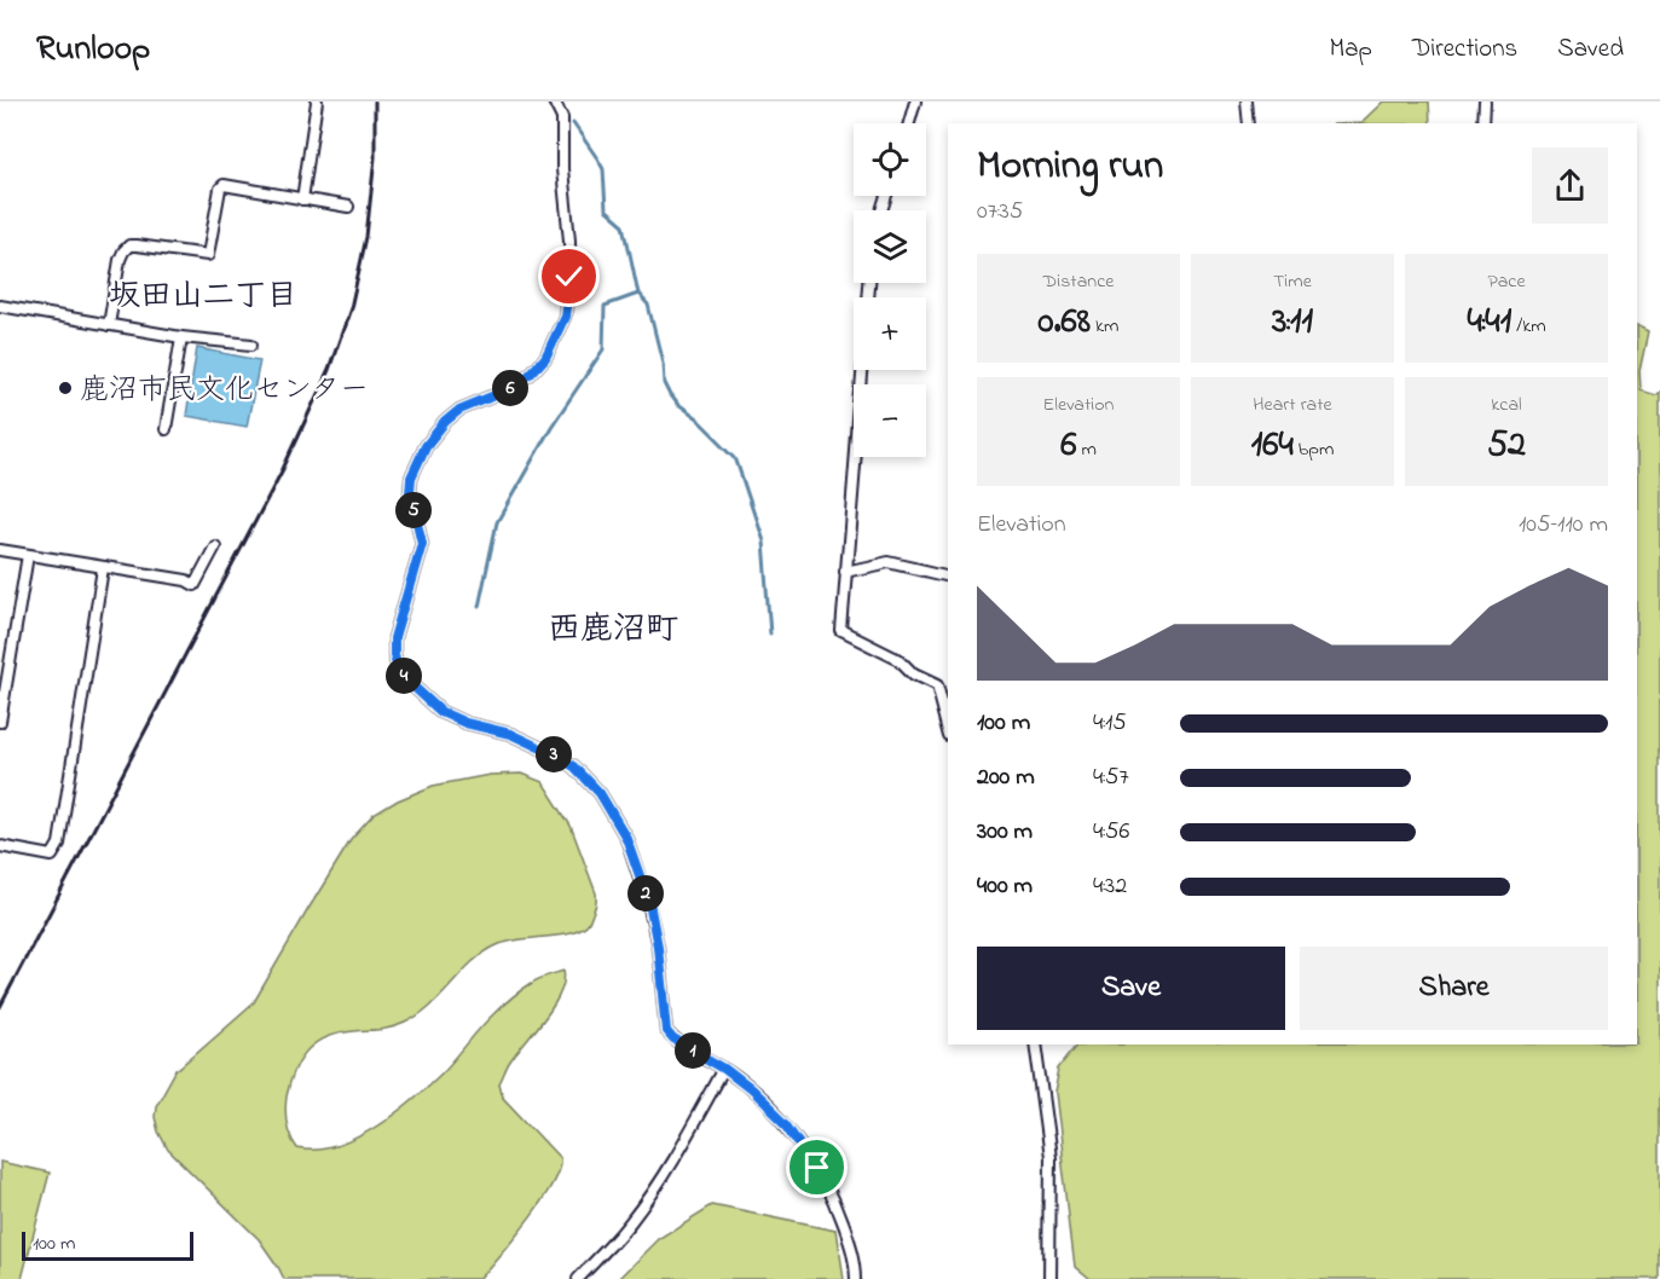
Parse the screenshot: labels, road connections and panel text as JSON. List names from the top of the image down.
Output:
{
  "districts": ["坂田山二丁目", "西鹿沼町"],
  "places": ["鹿沼市民文化センター"],
  "scale_bar": "100 m",
  "page": {
    "header": "Runloop",
    "nav": ["Map", "Directions", "Saved"],
    "map_buttons": ["+", "−"],
    "heading": ["Morning run", "07:35"],
    "stats": [
      ["Distance", "0.68 km"],
      ["Time", "3:11"],
      ["Pace", "4:41 /km"],
      ["Elevation", "6 m"],
      ["Heart rate", "164 bpm"],
      ["kcal", "52"]
    ],
    "pins": [
      "6",
      "5",
      "4",
      "3",
      "2",
      "1"
    ],
    "chart": ["Elevation", "105–110 m"],
    "list": [
      {
        "name": "100 m",
        "note": "4:15"
      },
      {
        "name": "200 m",
        "note": "4:57"
      },
      {
        "name": "300 m",
        "note": "4:56"
      },
      {
        "name": "400 m",
        "note": "4:32"
      }
    ],
    "buttons": ["Save", "Share"],
    "scale": "100 m"
  }
}
